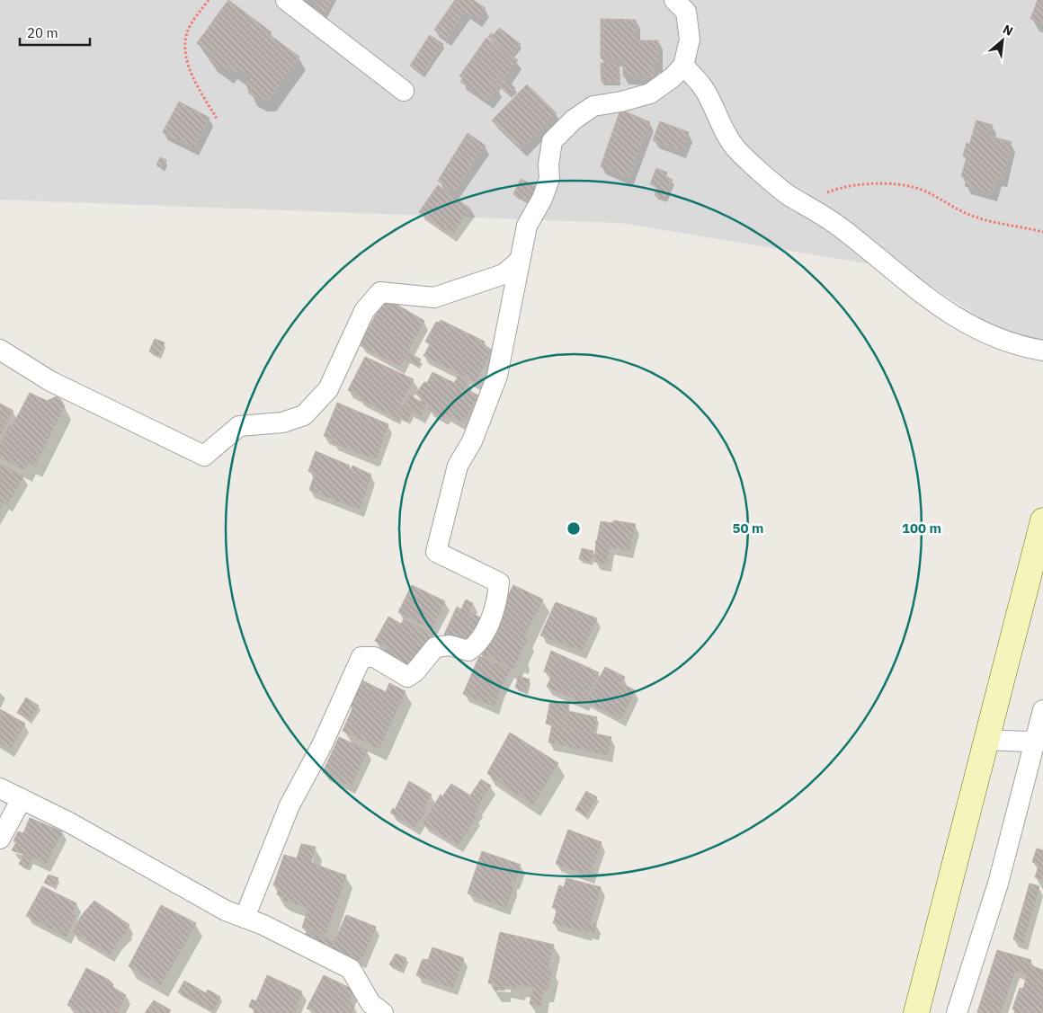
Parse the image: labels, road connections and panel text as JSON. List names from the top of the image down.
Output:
{
  "scale_bar": "20 m",
  "north": "top right",
  "rings": ["50 m", "100 m"]
}
